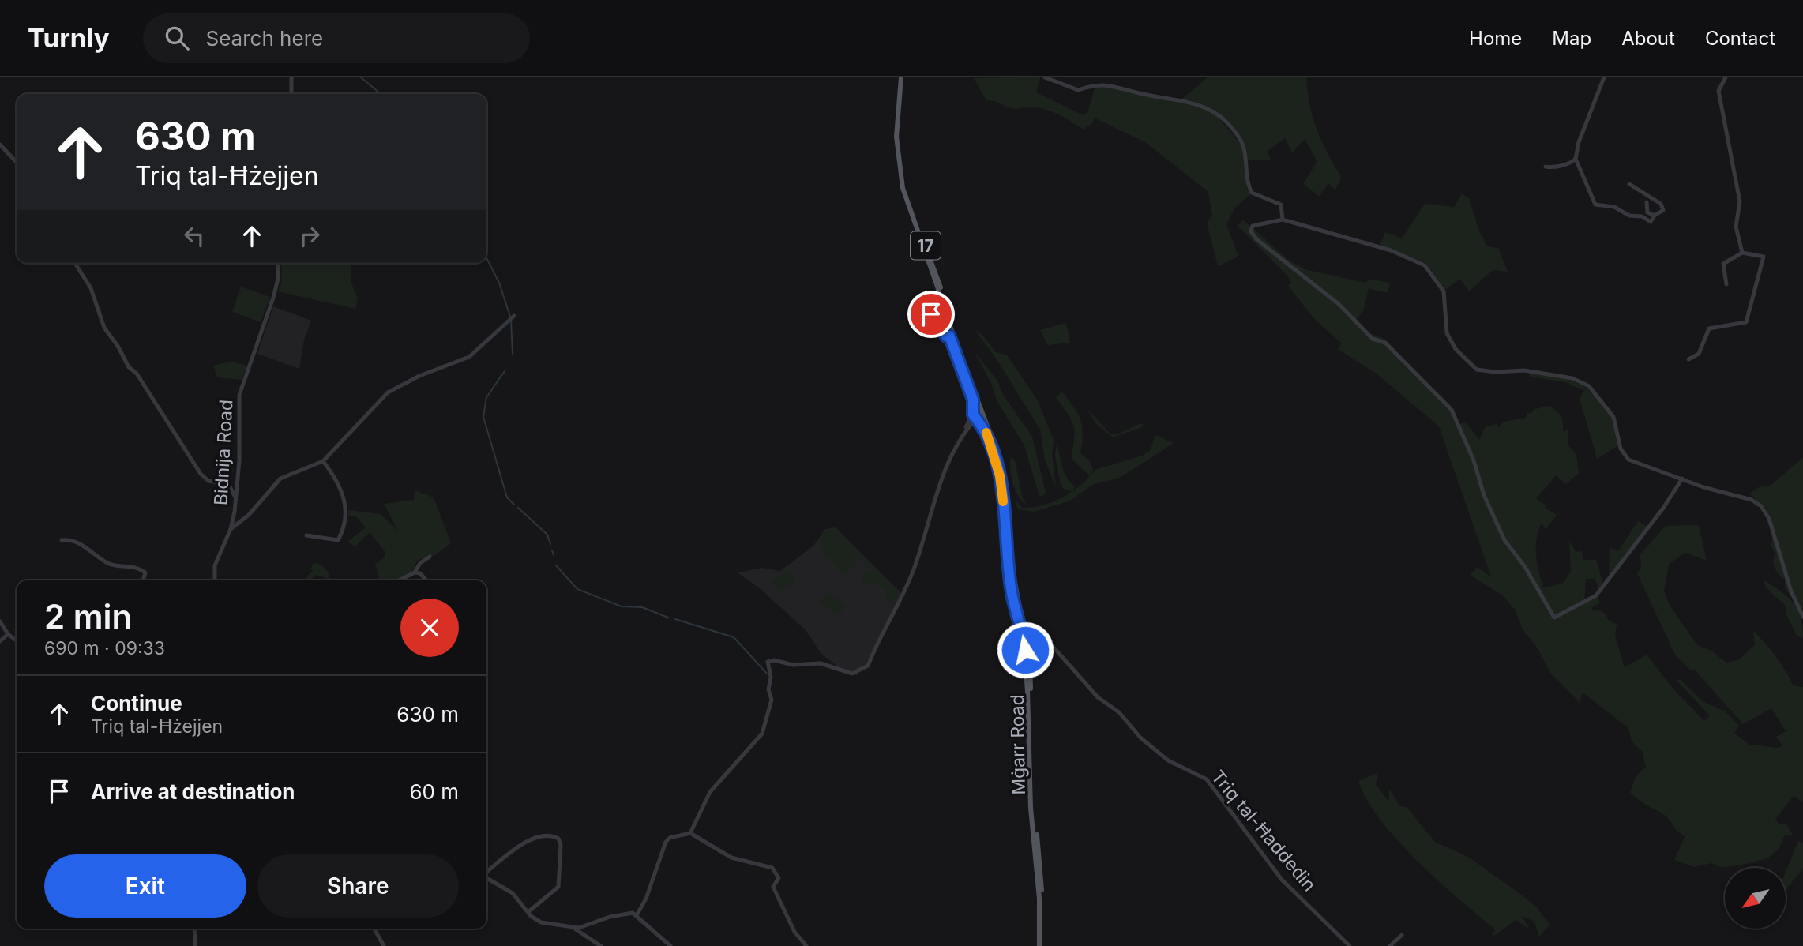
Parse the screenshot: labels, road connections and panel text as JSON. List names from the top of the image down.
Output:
{
  "streets": {
    "main road": ["17", "Mġarr Road"],
    "street": ["Bidnija Road", "Triq tal-Ħaddedin"]
  },
  "crossings": [
    ["Mġarr Road", "Triq tal-Ħaddedin"]
  ],
  "north": "bottom left",
  "page": {
    "header": "Turnly",
    "search": "Search here",
    "nav": [
      "Home",
      "Map",
      "About",
      "Contact"
    ],
    "turn": ["630 m", "Triq tal-Ħżejjen"],
    "heading": ["2 min", "690 m · 09:33"],
    "list": [
      {
        "name": "Continue",
        "note": "Triq tal-Ħżejjen",
        "value": "630 m"
      },
      {
        "name": "Arrive at destination",
        "value": "60 m"
      }
    ],
    "buttons": ["Exit", "Share"]
  }
}
